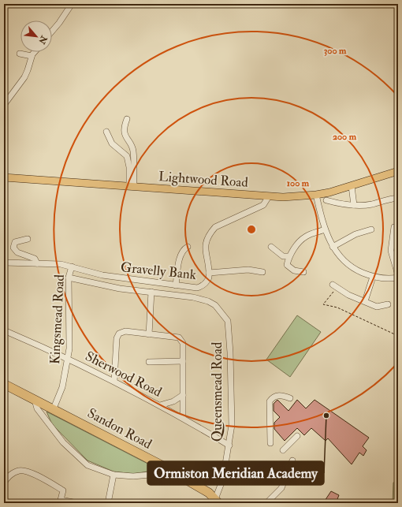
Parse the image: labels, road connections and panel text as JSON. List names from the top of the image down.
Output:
{
  "streets": {
    "highway": ["Sandon Road"],
    "main road": ["Lightwood Road"],
    "street": [
      "Gravelly Bank",
      "Kingsmead Road",
      "Sherwood Road",
      "Queensmead Road"
    ]
  },
  "crossings": [
    ["Lightwood Road", "Gravelly Bank"],
    ["Gravelly Bank", "Kingsmead Road"],
    ["Kingsmead Road", "Sherwood Road"],
    ["Kingsmead Road", "Sandon Road"],
    ["Sherwood Road", "Queensmead Road"],
    ["Queensmead Road", "Sandon Road"]
  ],
  "places": ["Ormiston Meridian Academy"],
  "north": "bottom right",
  "rings": ["300 m", "200 m", "100 m"]
}
